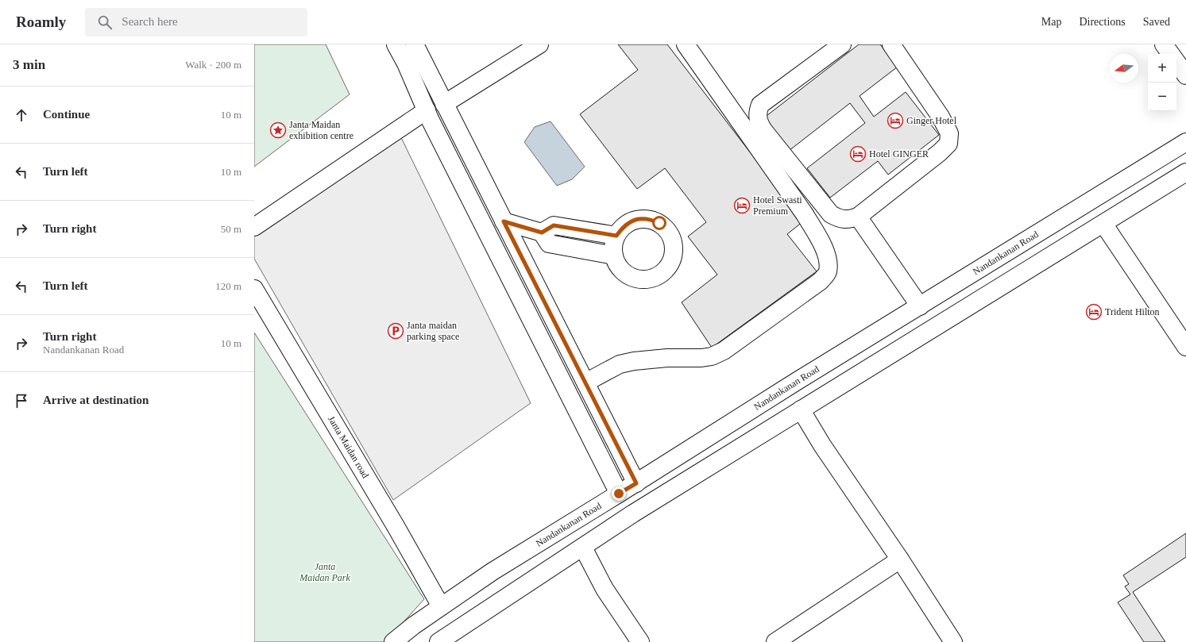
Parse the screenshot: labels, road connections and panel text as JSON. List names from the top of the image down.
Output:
{
  "streets": {
    "main road": ["Nandankanan Road", "Janta Maidan road"]
  },
  "crossings": [
    ["Nandankanan Road", "Janta Maidan road"]
  ],
  "parks": ["Janta Maidan Park"],
  "places": {
    "hotel": [
      "Ginger Hotel",
      "Hotel GINGER",
      "Hotel Swasti Premium",
      "Trident Hilton"
    ],
    "place": ["Janta Maidan exhibition centre"],
    "parking": ["Janta maidan parking space"]
  },
  "north": "left",
  "page": {
    "header": "Roamly",
    "search": "Search here",
    "nav": ["Map", "Directions", "Saved"],
    "heading": ["3 min", "Walk · 200 m"],
    "map_buttons": ["+", "−"],
    "list": [
      ["Continue", "10 m"],
      ["Turn left", "10 m"],
      ["Turn right", "50 m"],
      ["Turn left", "120 m"],
      ["Turn right", "Nandankanan Road", "10 m"],
      "Arrive at destination"
    ]
  }
}
